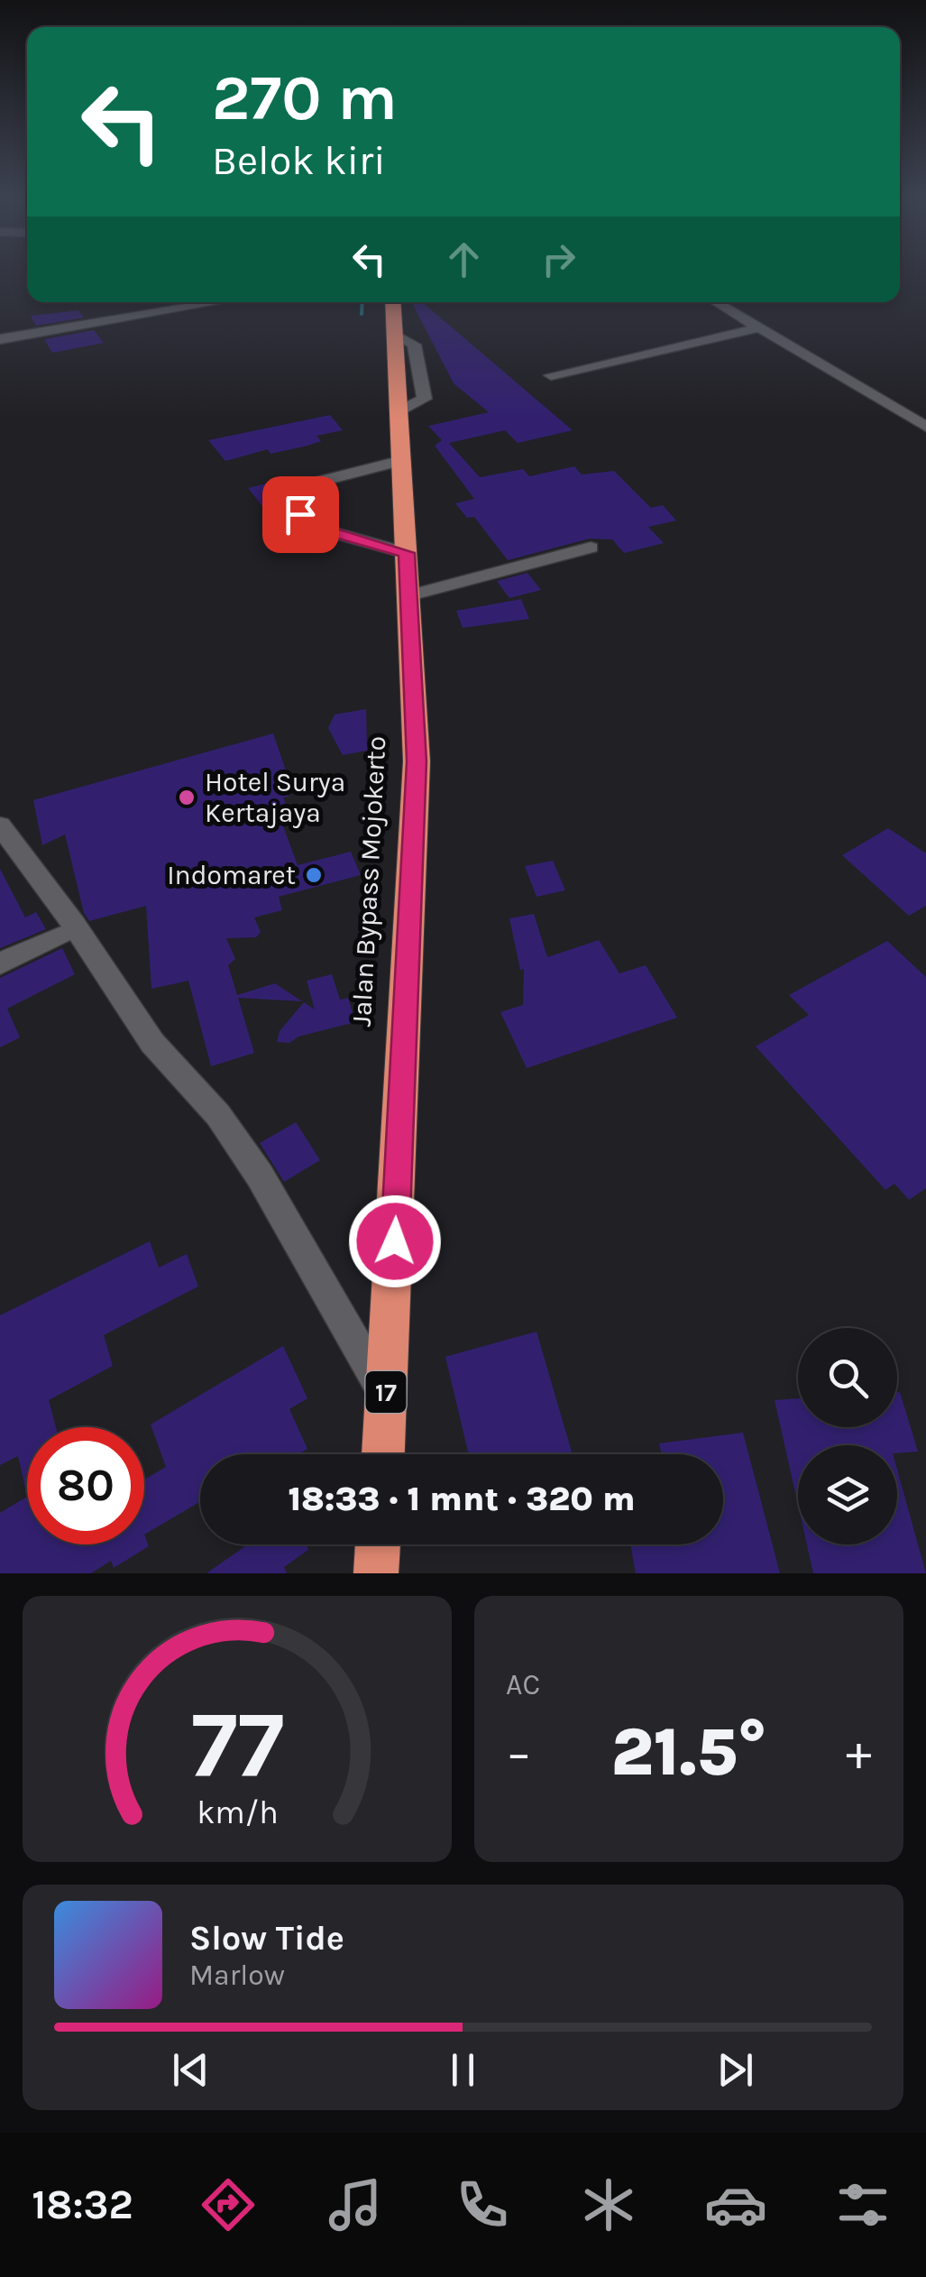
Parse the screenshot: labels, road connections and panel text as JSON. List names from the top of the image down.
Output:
{
  "streets": {
    "highway": ["Jalan Bypass Mojokerto", "17"]
  },
  "places": ["Hotel Surya Kertajaya", "Indomaret"],
  "page": {
    "turn": ["270 m", "Belok kiri"],
    "limit": "80",
    "trip": "18:33 · 1 mnt · 320 m",
    "tile": "AC",
    "heat": ["−", "21.5°", "+"],
    "song": ["Slow Tide", "Marlow"],
    "tabs": "18:32",
    "gauge": ["77", "km/h"]
  }
}
